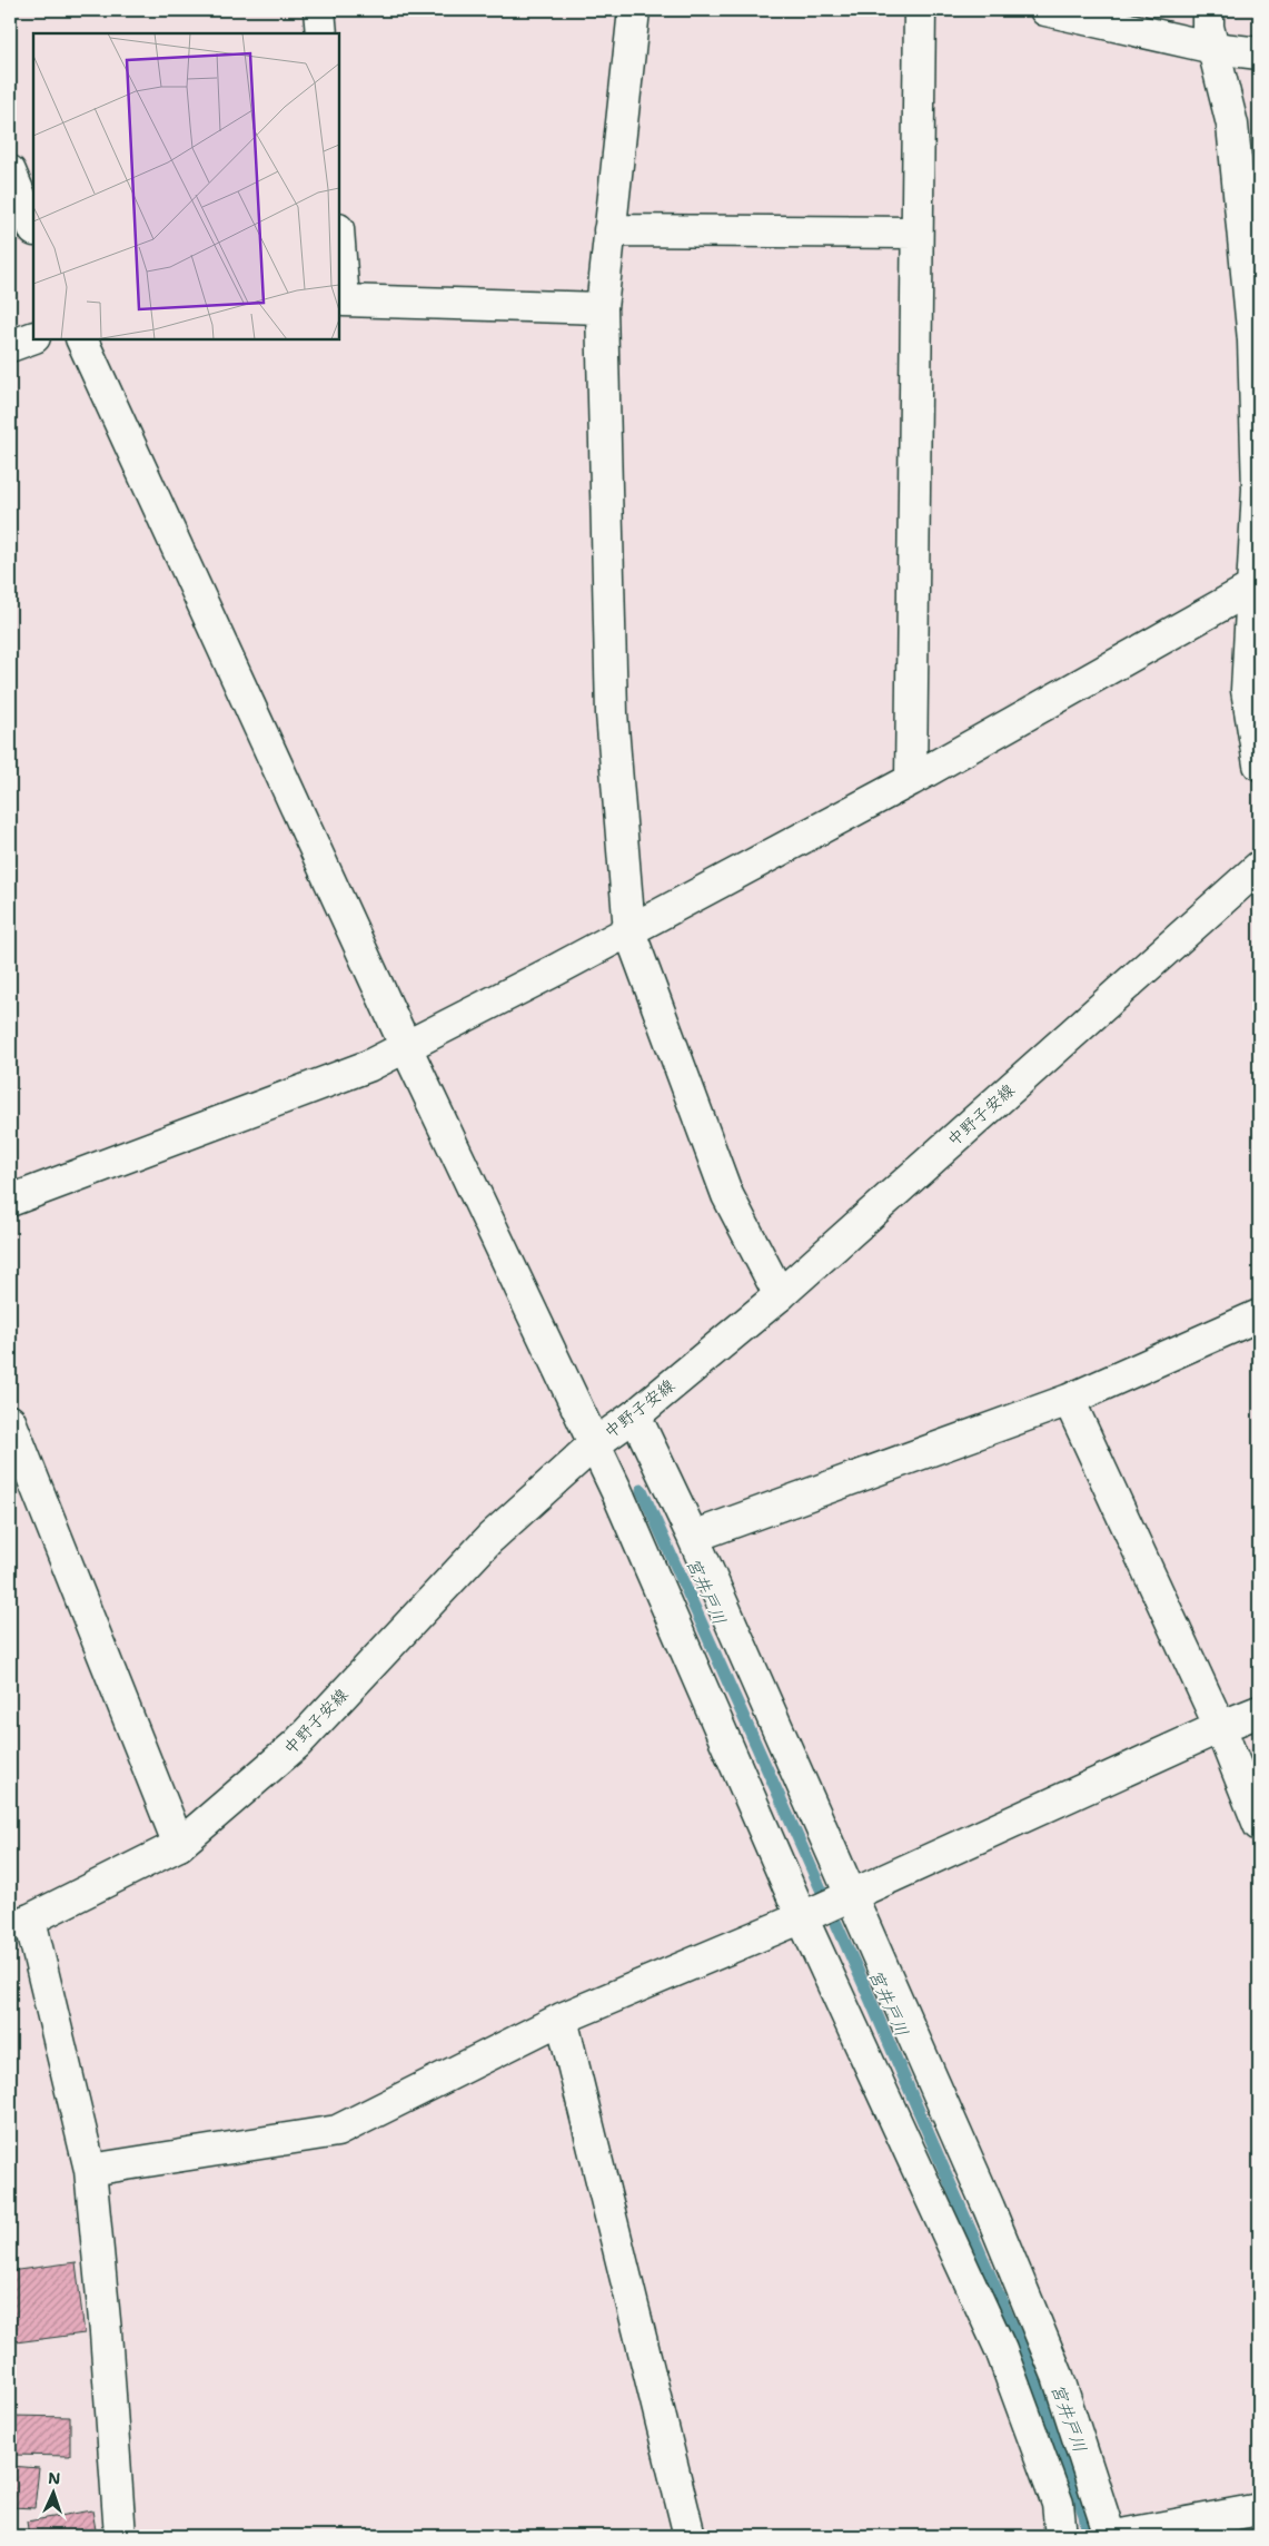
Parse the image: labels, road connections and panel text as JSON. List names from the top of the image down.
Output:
{
  "streets": {
    "street": ["中野子安線"]
  },
  "water": ["宮井戸川"],
  "north": "top"
}
